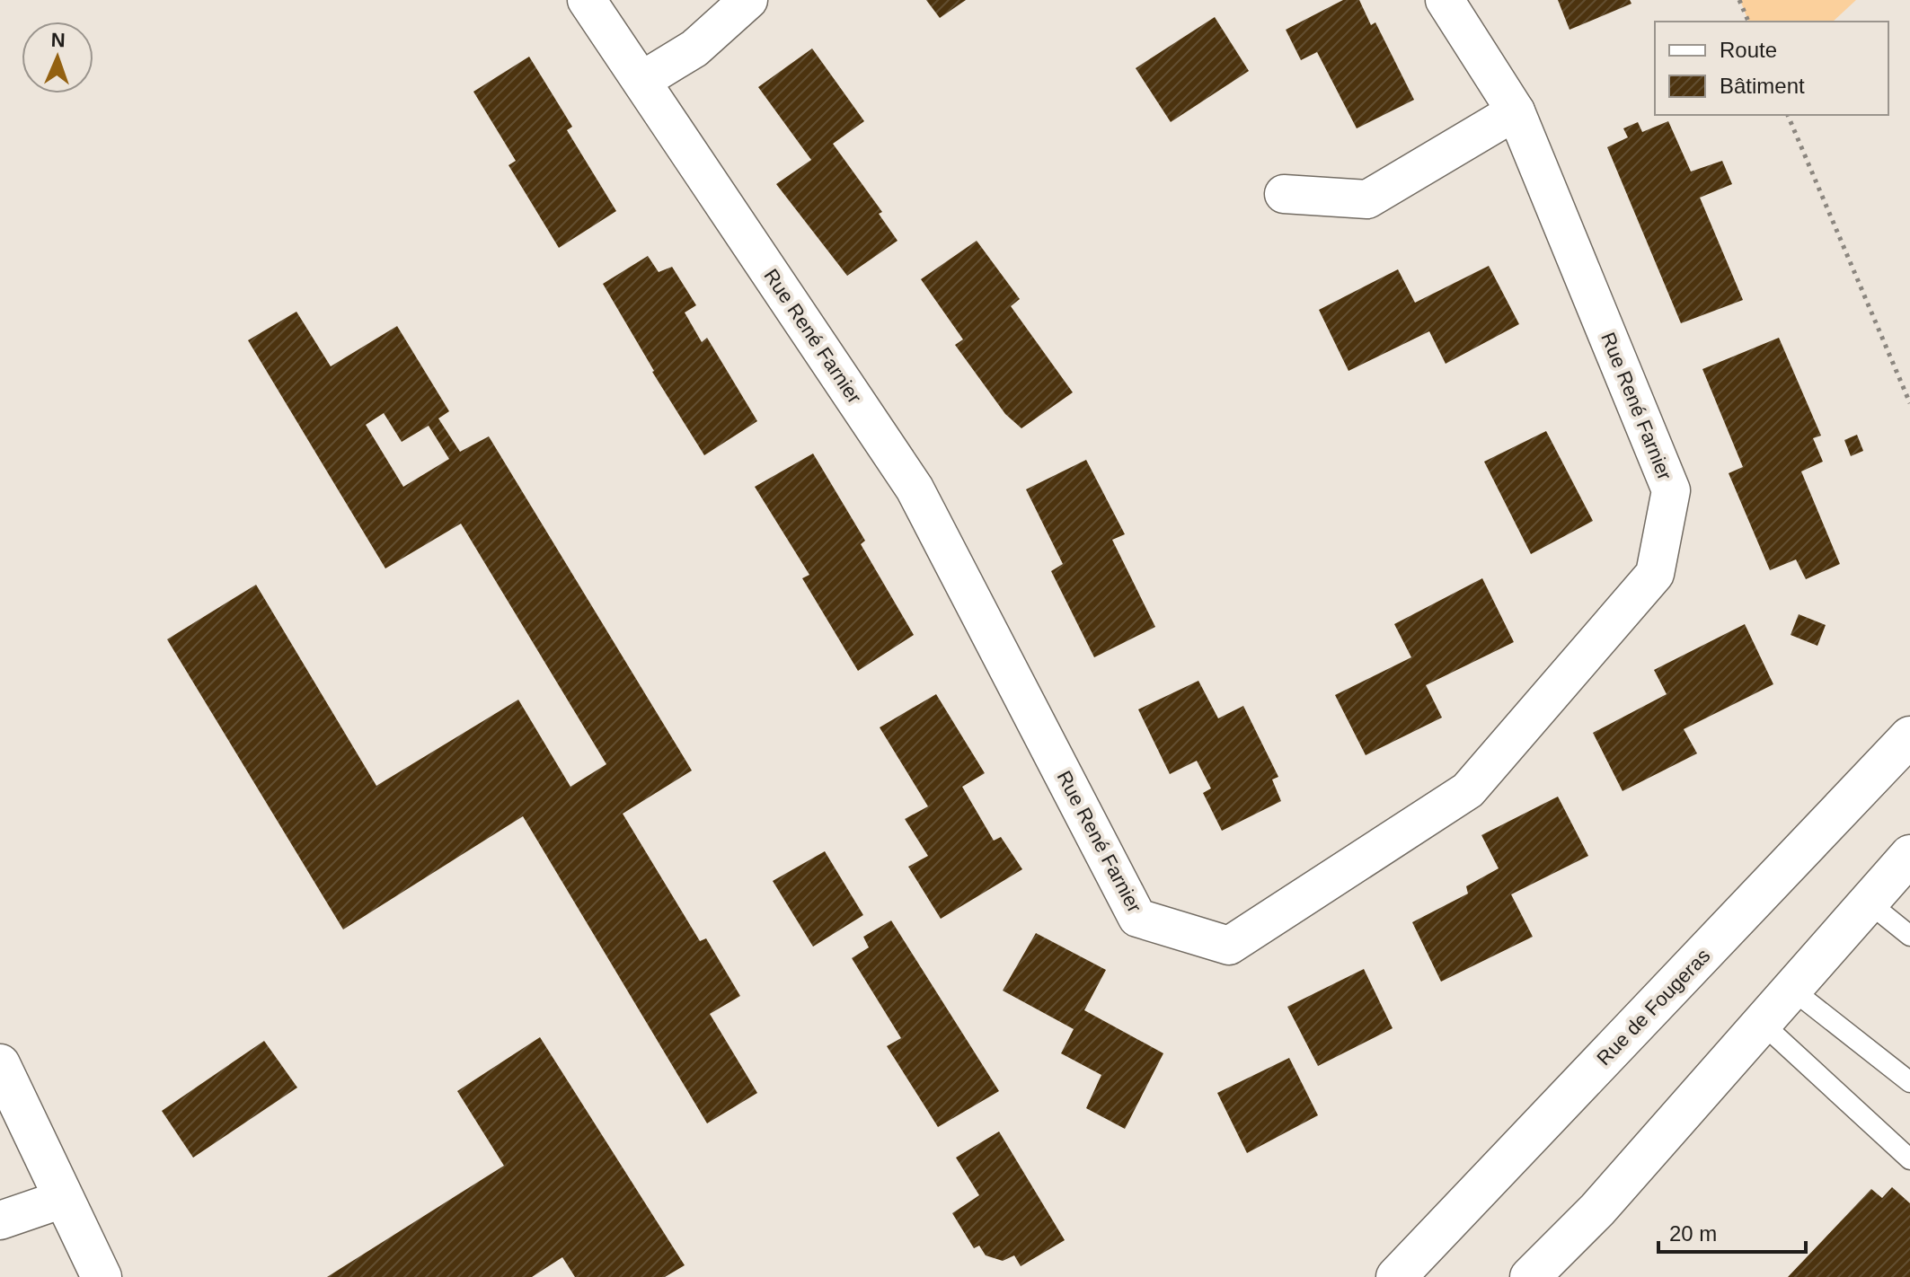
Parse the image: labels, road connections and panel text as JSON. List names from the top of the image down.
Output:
{
  "streets": {
    "main road": ["Rue de Fougeras"],
    "street": ["Rue René Farnier"]
  },
  "legend": ["Route", "Bâtiment"],
  "scale_bar": "20 m",
  "north": "top"
}
